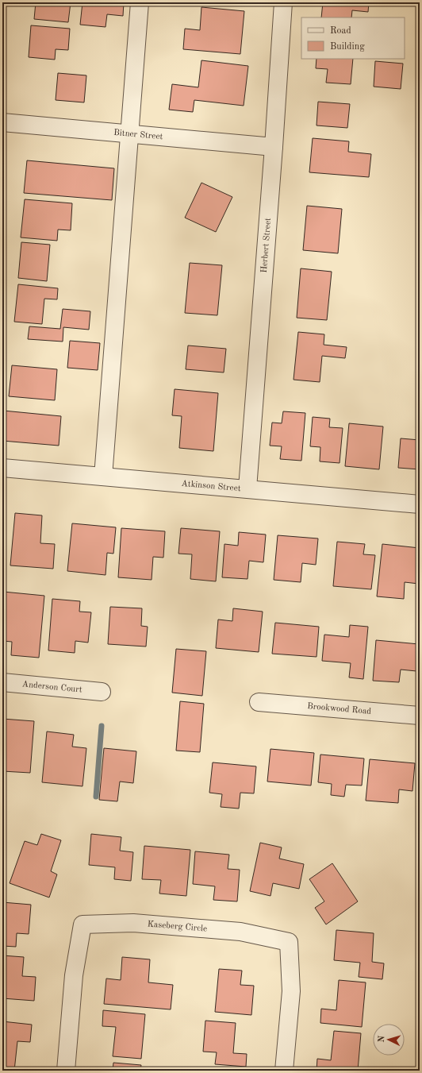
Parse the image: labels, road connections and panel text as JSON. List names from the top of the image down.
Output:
{
  "streets": {
    "street": [
      "Bitner Street",
      "Herbert Street",
      "Atkinson Street",
      "Anderson Court",
      "Brookwood Road",
      "Kaseberg Circle"
    ]
  },
  "crossings": [
    ["Bitner Street", "Herbert Street"],
    ["Herbert Street", "Atkinson Street"]
  ],
  "legend": ["Road", "Building"],
  "north": "left"
}
